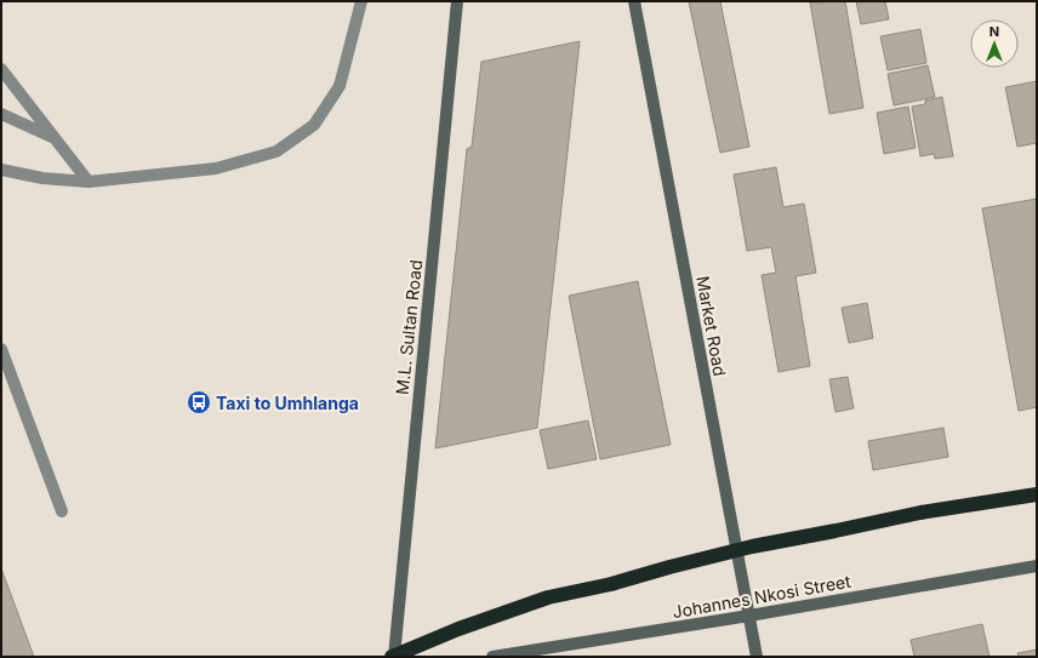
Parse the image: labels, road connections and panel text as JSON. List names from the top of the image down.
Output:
{
  "streets": {
    "main road": ["Market Road", "M.L. Sultan Road", "Johannes Nkosi Street"]
  },
  "crossings": [
    ["Market Road", "Johannes Nkosi Street"]
  ],
  "places": {
    "bus stop": ["Taxi to Umhlanga"]
  },
  "north": "top"
}
